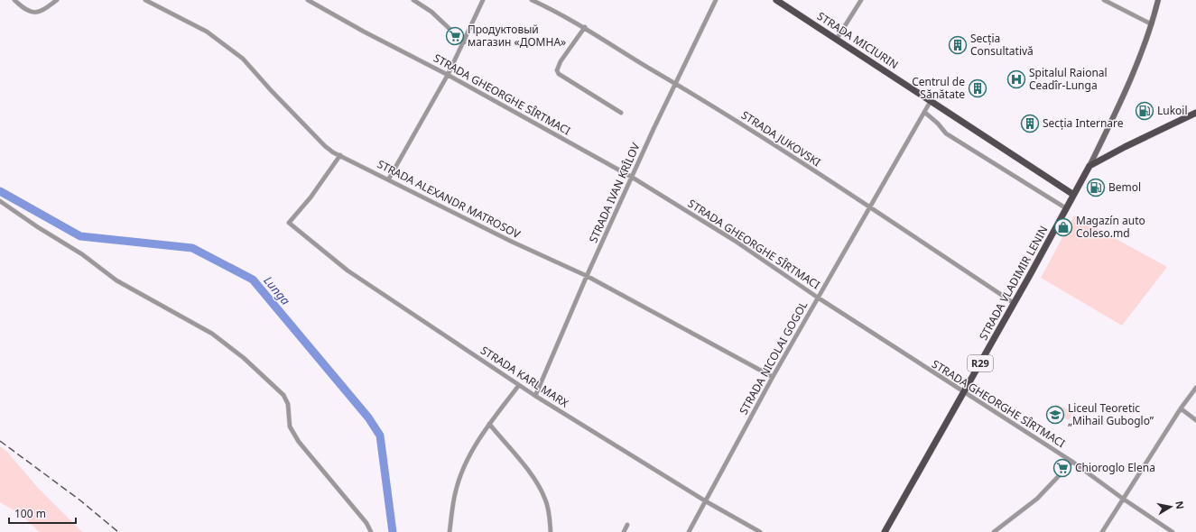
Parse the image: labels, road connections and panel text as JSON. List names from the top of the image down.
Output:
{
  "streets": {
    "main road": ["STRADA MICIURIN", "STRADA VLADIMIR LENIN", "R29"],
    "street": [
      "STRADA GHEORGHE SÎRTMACI",
      "STRADA JUKOVSKI",
      "STRADA IVAN KRÎLOV",
      "STRADA ALEXANDR MATROSOV",
      "STRADA NICOLAI GOGOL",
      "STRADA KARL MARX"
    ]
  },
  "crossings": [
    ["STRADA MICIURIN", "STRADA VLADIMIR LENIN"],
    ["STRADA MICIURIN", "STRADA NICOLAI GOGOL"],
    ["STRADA GHEORGHE SÎRTMACI", "STRADA IVAN KRÎLOV"],
    ["STRADA GHEORGHE SÎRTMACI", "STRADA VLADIMIR LENIN"],
    ["STRADA GHEORGHE SÎRTMACI", "STRADA NICOLAI GOGOL"],
    ["STRADA JUKOVSKI", "STRADA IVAN KRÎLOV"],
    ["STRADA JUKOVSKI", "STRADA VLADIMIR LENIN"],
    ["STRADA JUKOVSKI", "STRADA NICOLAI GOGOL"],
    ["STRADA IVAN KRÎLOV", "STRADA ALEXANDR MATROSOV"],
    ["STRADA IVAN KRÎLOV", "STRADA KARL MARX"],
    ["STRADA ALEXANDR MATROSOV", "STRADA NICOLAI GOGOL"],
    ["STRADA ALEXANDR MATROSOV", "STRADA KARL MARX"],
    ["STRADA NICOLAI GOGOL", "STRADA KARL MARX"]
  ],
  "water": ["Lunga"],
  "places": {
    "supermarket": ["Продуктовый магазин «ДОМНА»", "Chioroglo Elena"],
    "building": ["Secția Consultativă", "Centrul de Sănătate", "Secția Internare"],
    "hospital": ["Spitalul Raional Ceadîr-Lunga"],
    "fuel station": ["Lukoil", "Bemol"],
    "shop": ["Magazín auto Coleso.md"],
    "school or university": ["Liceul Teoretic „Mihail Guboglo”"]
  },
  "scale_bar": "100 m",
  "north": "right"
}
